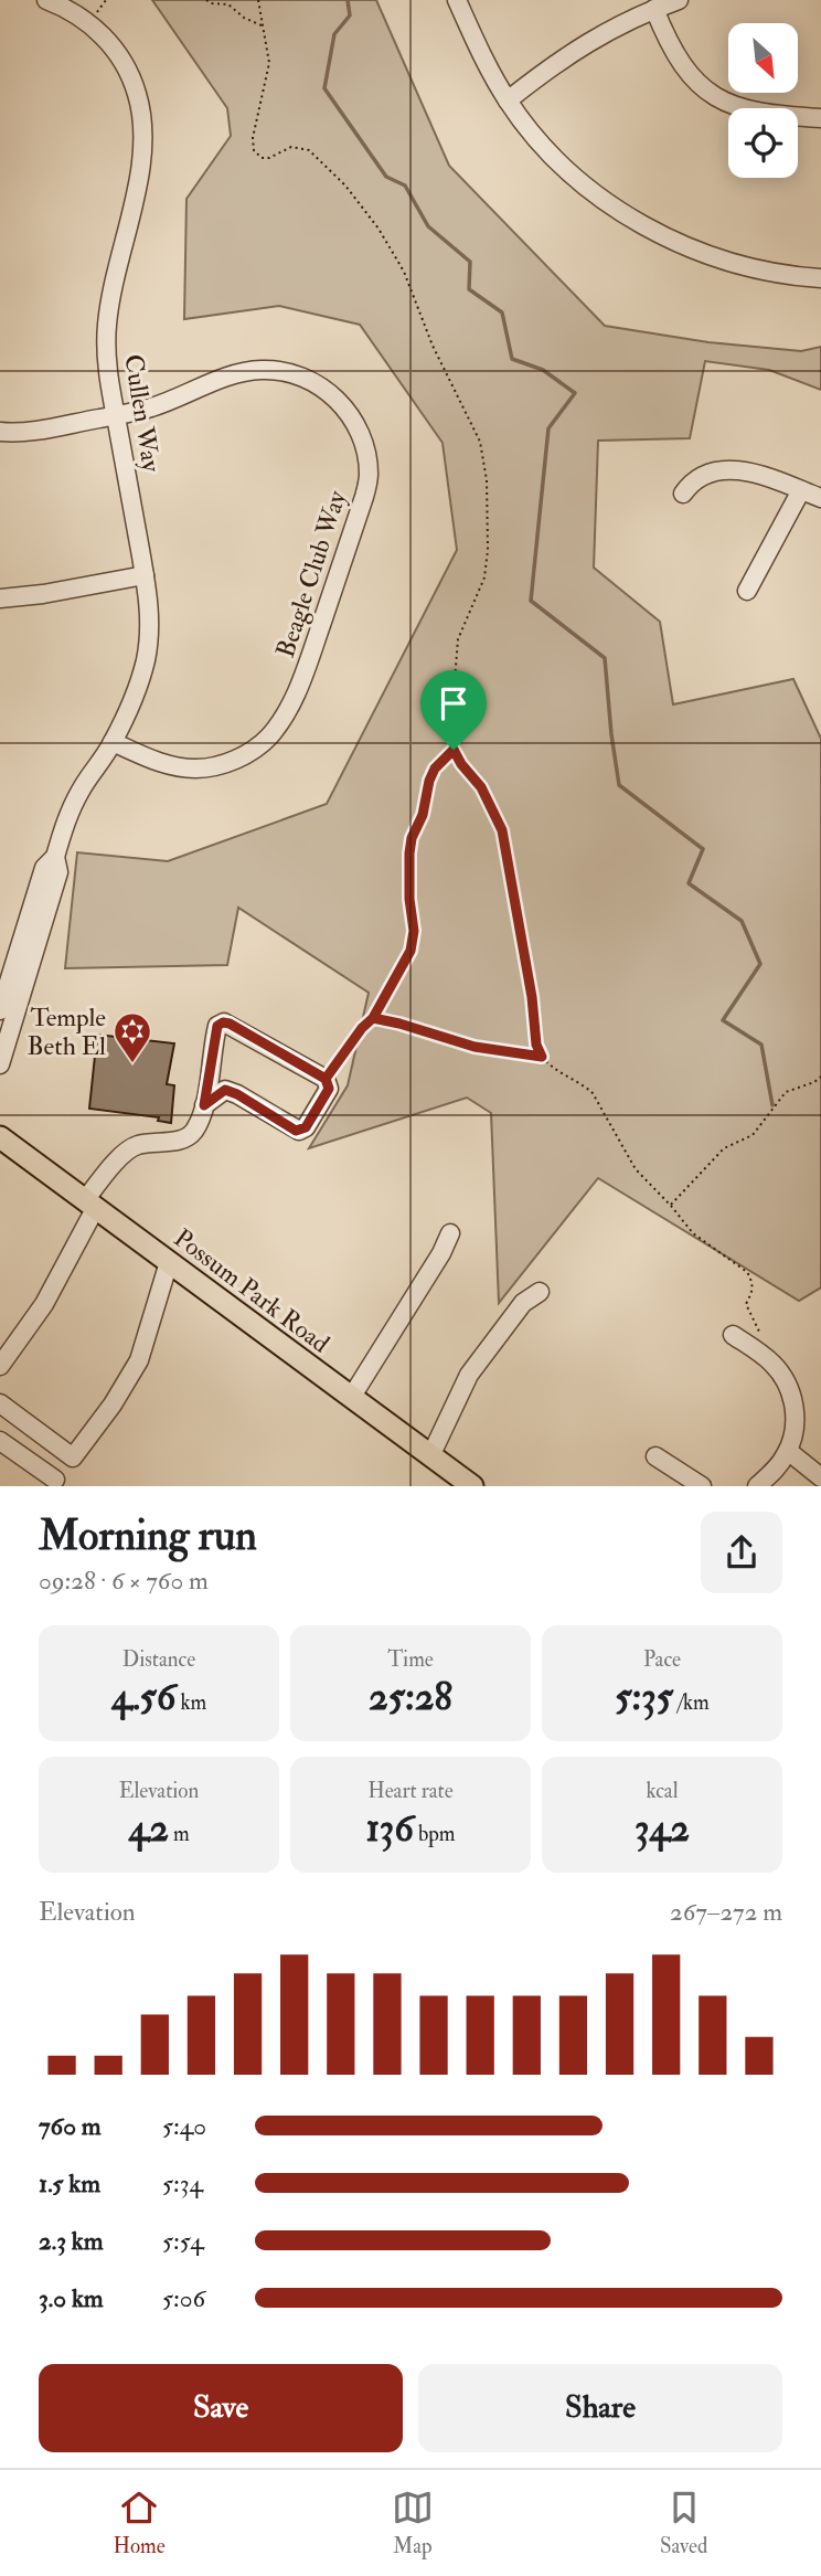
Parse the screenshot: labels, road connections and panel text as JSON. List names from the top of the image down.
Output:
{
  "streets": {
    "main road": ["Possum Park Road"],
    "street": ["Cullen Way", "Beagle Club Way"]
  },
  "crossings": [
    ["Cullen Way", "Beagle Club Way"]
  ],
  "places": {
    "synagogue": ["Temple Beth El"]
  },
  "north": "bottom right",
  "page": {
    "heading": ["Morning run", "09:28 · 6 × 760 m"],
    "stats": [
      ["Distance", "4.56 km"],
      ["Time", "25:28"],
      ["Pace", "5:35 /km"],
      ["Elevation", "42 m"],
      ["Heart rate", "136 bpm"],
      ["kcal", "342"]
    ],
    "chart": ["Elevation", "267–272 m"],
    "list": [
      {
        "name": "760 m",
        "note": "5:40"
      },
      {
        "name": "1.5 km",
        "note": "5:34"
      },
      {
        "name": "2.3 km",
        "note": "5:54"
      },
      {
        "name": "3.0 km",
        "note": "5:06"
      }
    ],
    "buttons": ["Save", "Share"],
    "tabs": ["Home", "Map", "Saved"]
  }
}
